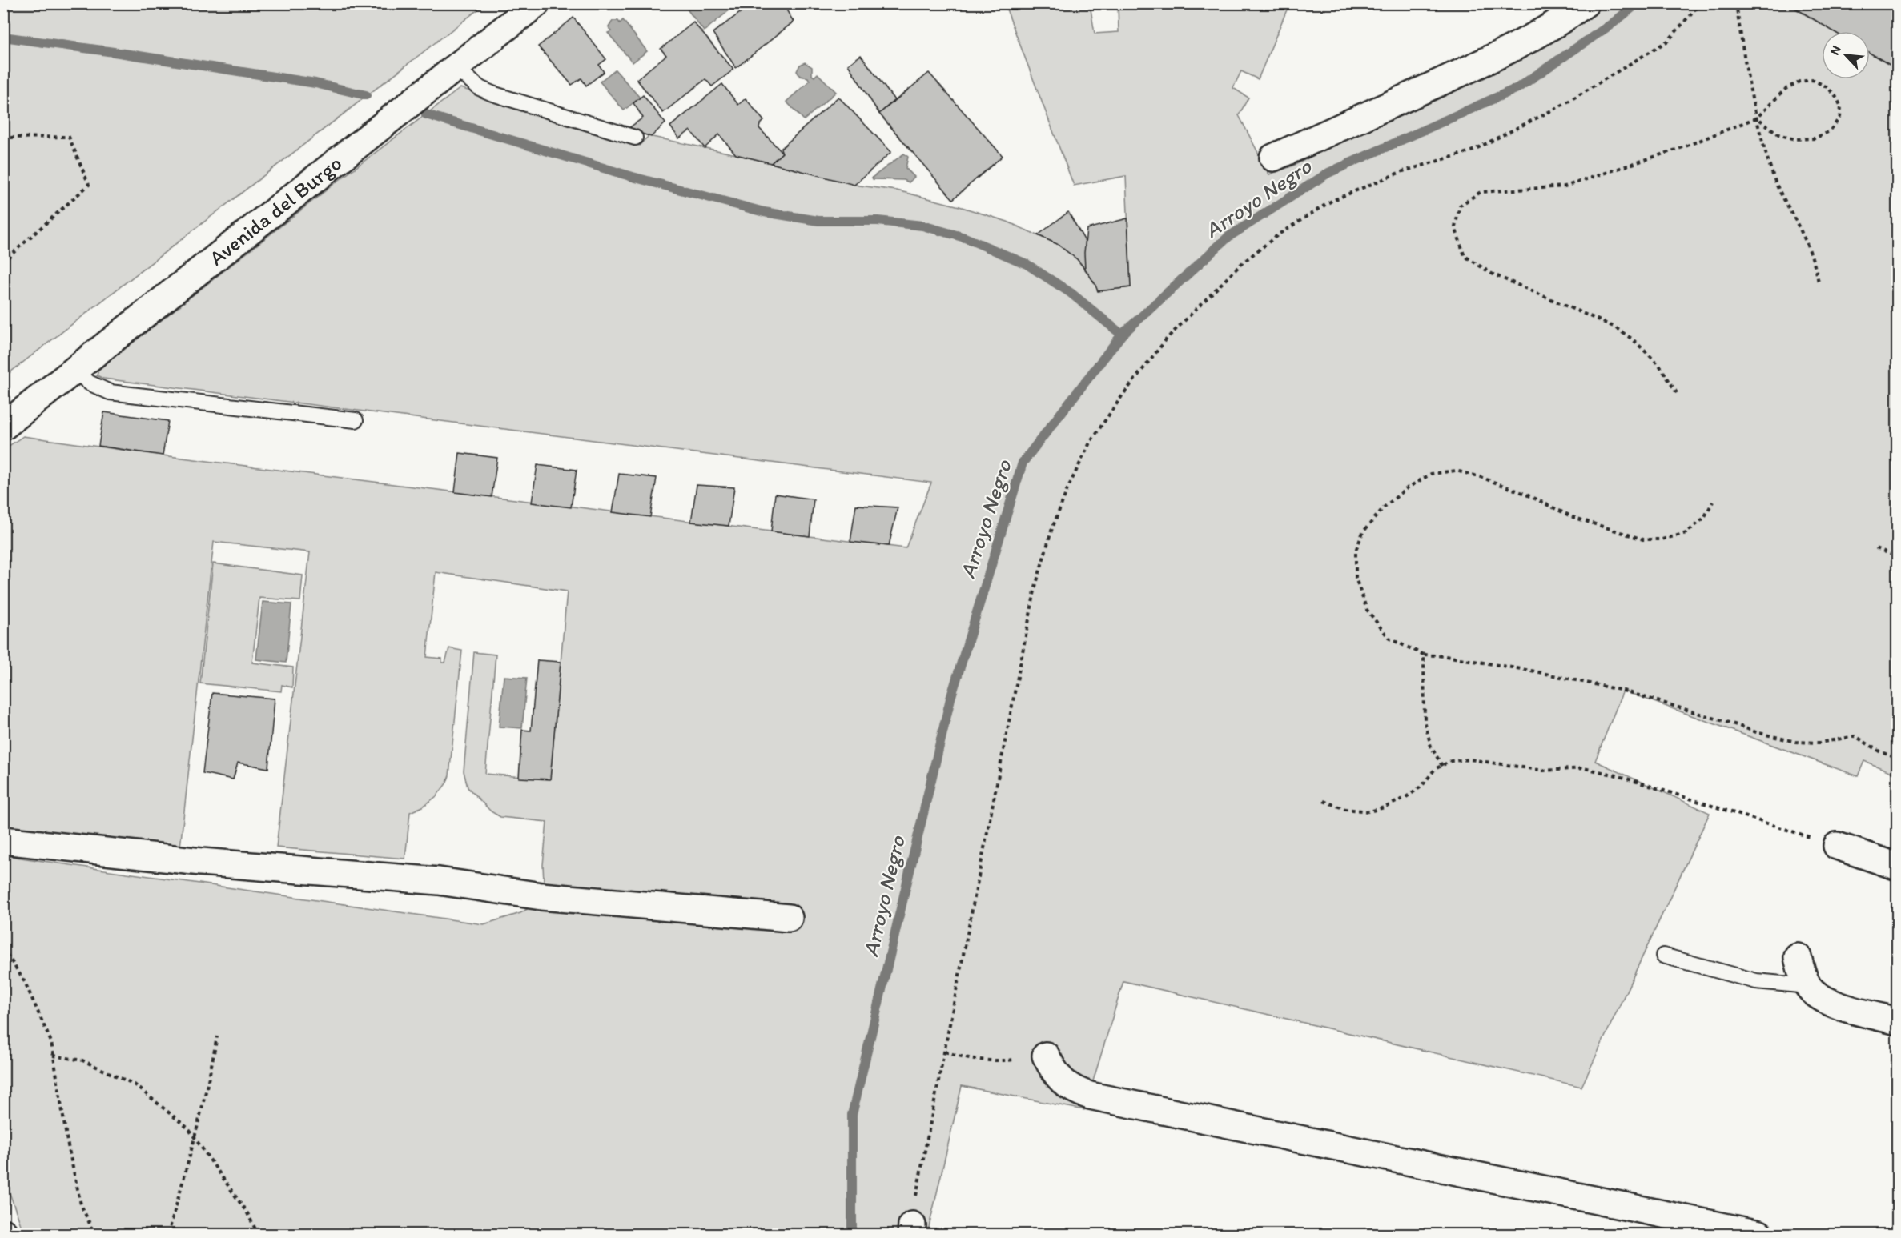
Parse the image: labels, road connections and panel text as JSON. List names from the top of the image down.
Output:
{
  "streets": {
    "street": ["Avenida del Burgo"]
  },
  "water": ["Arroyo Negro"],
  "north": "top left"
}
